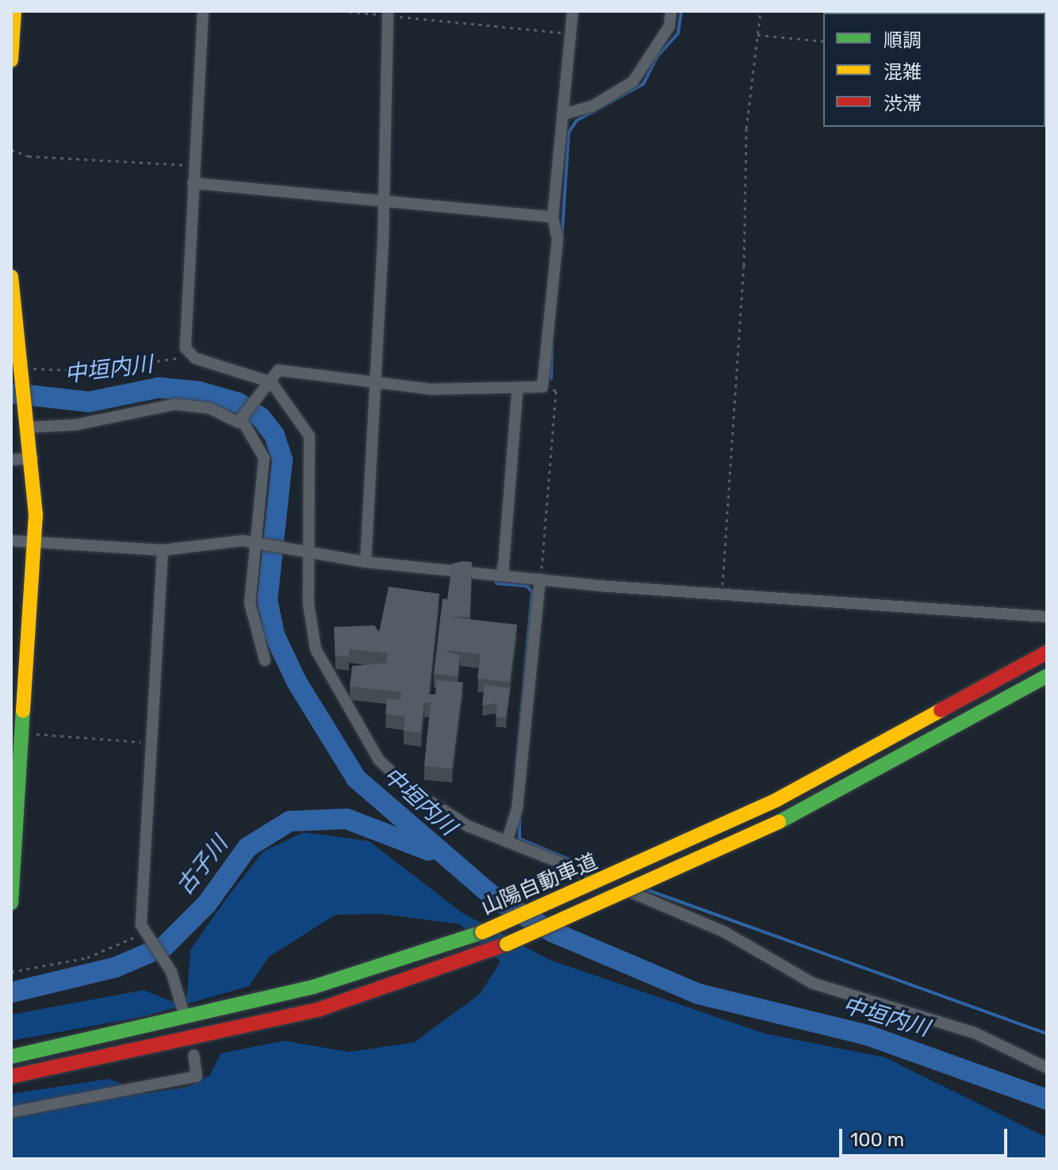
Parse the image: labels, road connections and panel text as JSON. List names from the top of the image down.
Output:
{
  "streets": {
    "main road": ["山陽自動車道"]
  },
  "water": ["中垣内川", "古子川"],
  "legend": ["順調", "混雑", "渋滞"],
  "scale_bar": "100 m"
}
